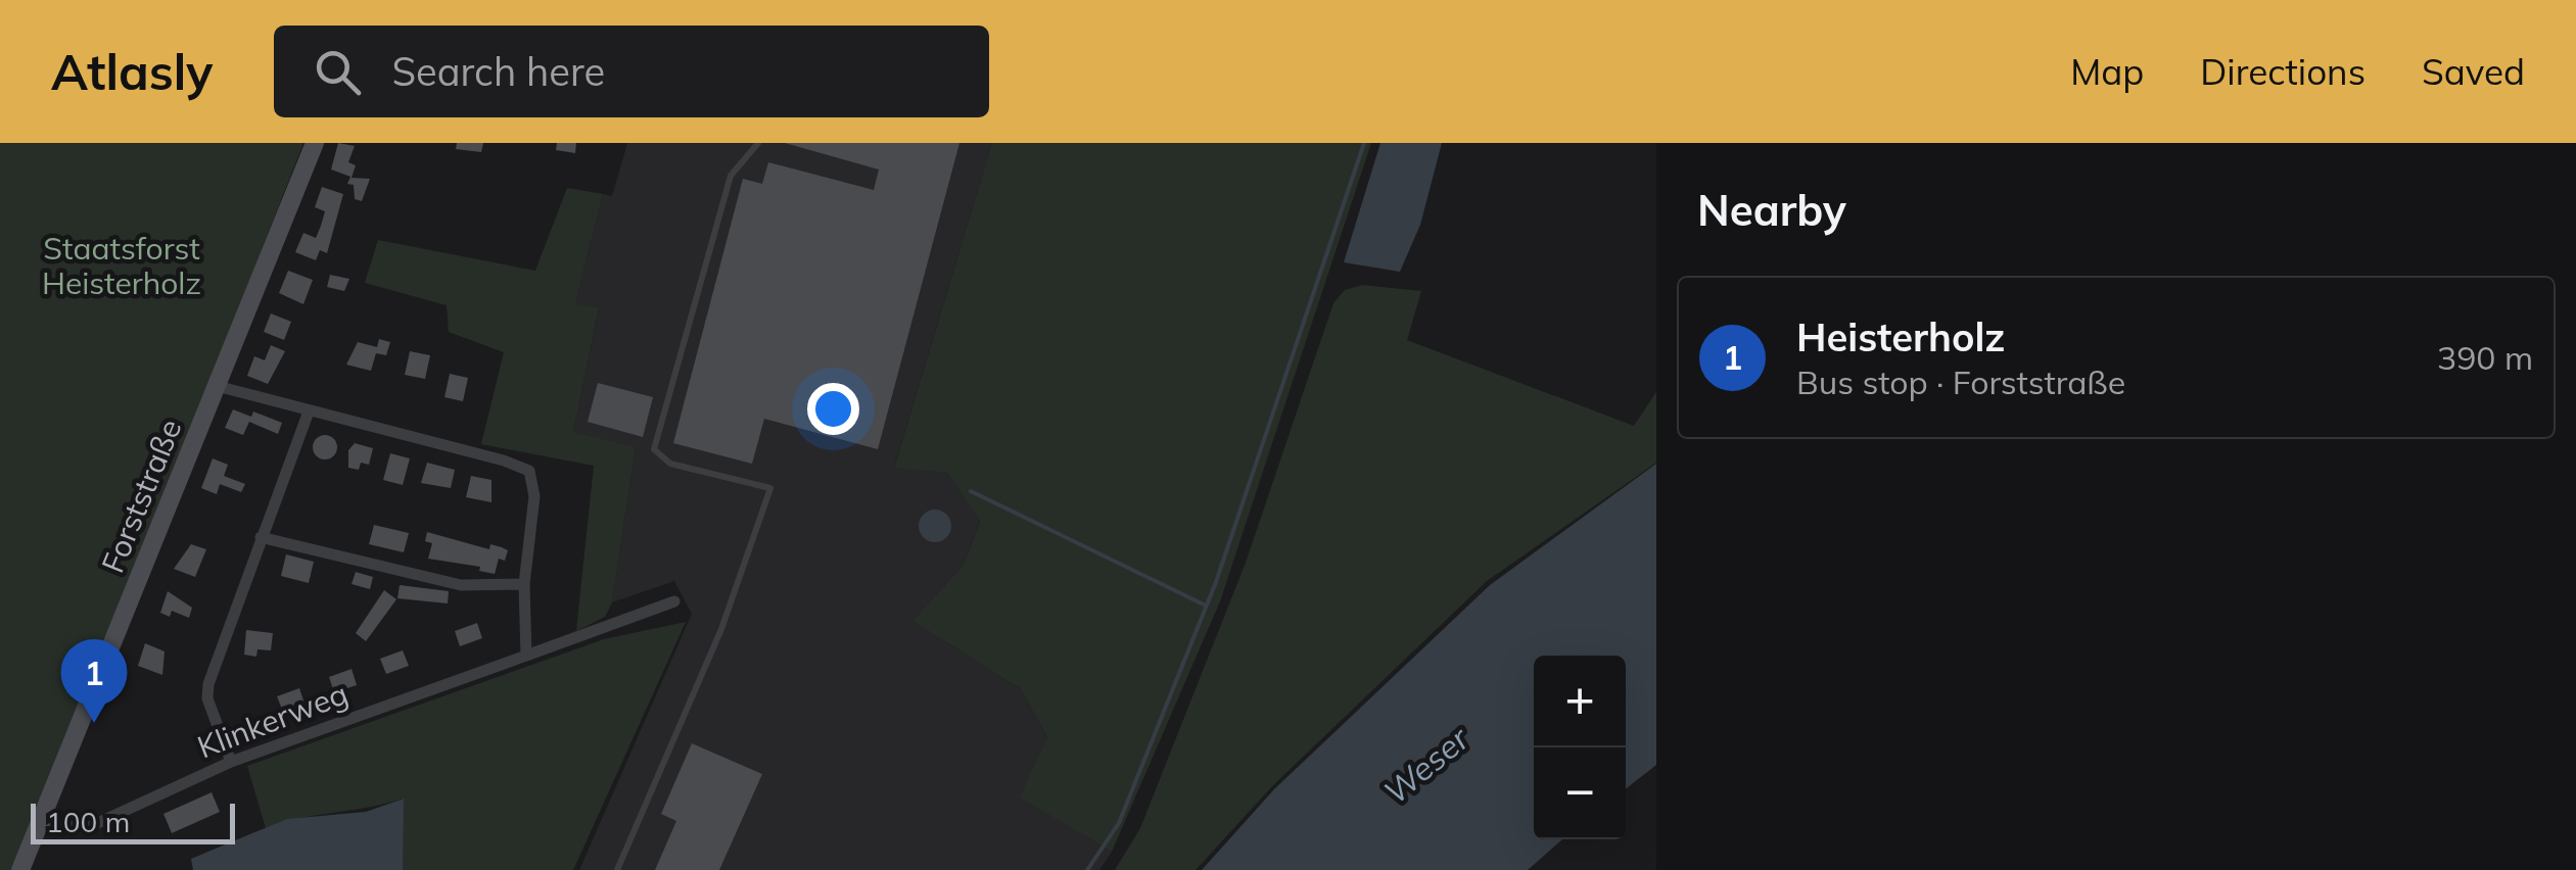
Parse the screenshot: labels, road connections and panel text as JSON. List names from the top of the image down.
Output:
{
  "streets": {
    "street": ["Forststraße", "Klinkerweg"]
  },
  "crossings": [
    ["Forststraße", "Klinkerweg"]
  ],
  "water": ["Weser"],
  "parks": ["Staatsforst Heisterholz"],
  "scale_bar": "100 m",
  "page": {
    "header": "Atlasly",
    "search": "Search here",
    "nav": ["Map", "Directions", "Saved"],
    "heading": "Nearby",
    "list": [
      {
        "mark": "1",
        "name": "Heisterholz",
        "note": "Bus stop · Forststraße",
        "value": "390 m"
      }
    ],
    "pins": "1",
    "map_buttons": ["+", "−"],
    "scale": "100 m"
  }
}
